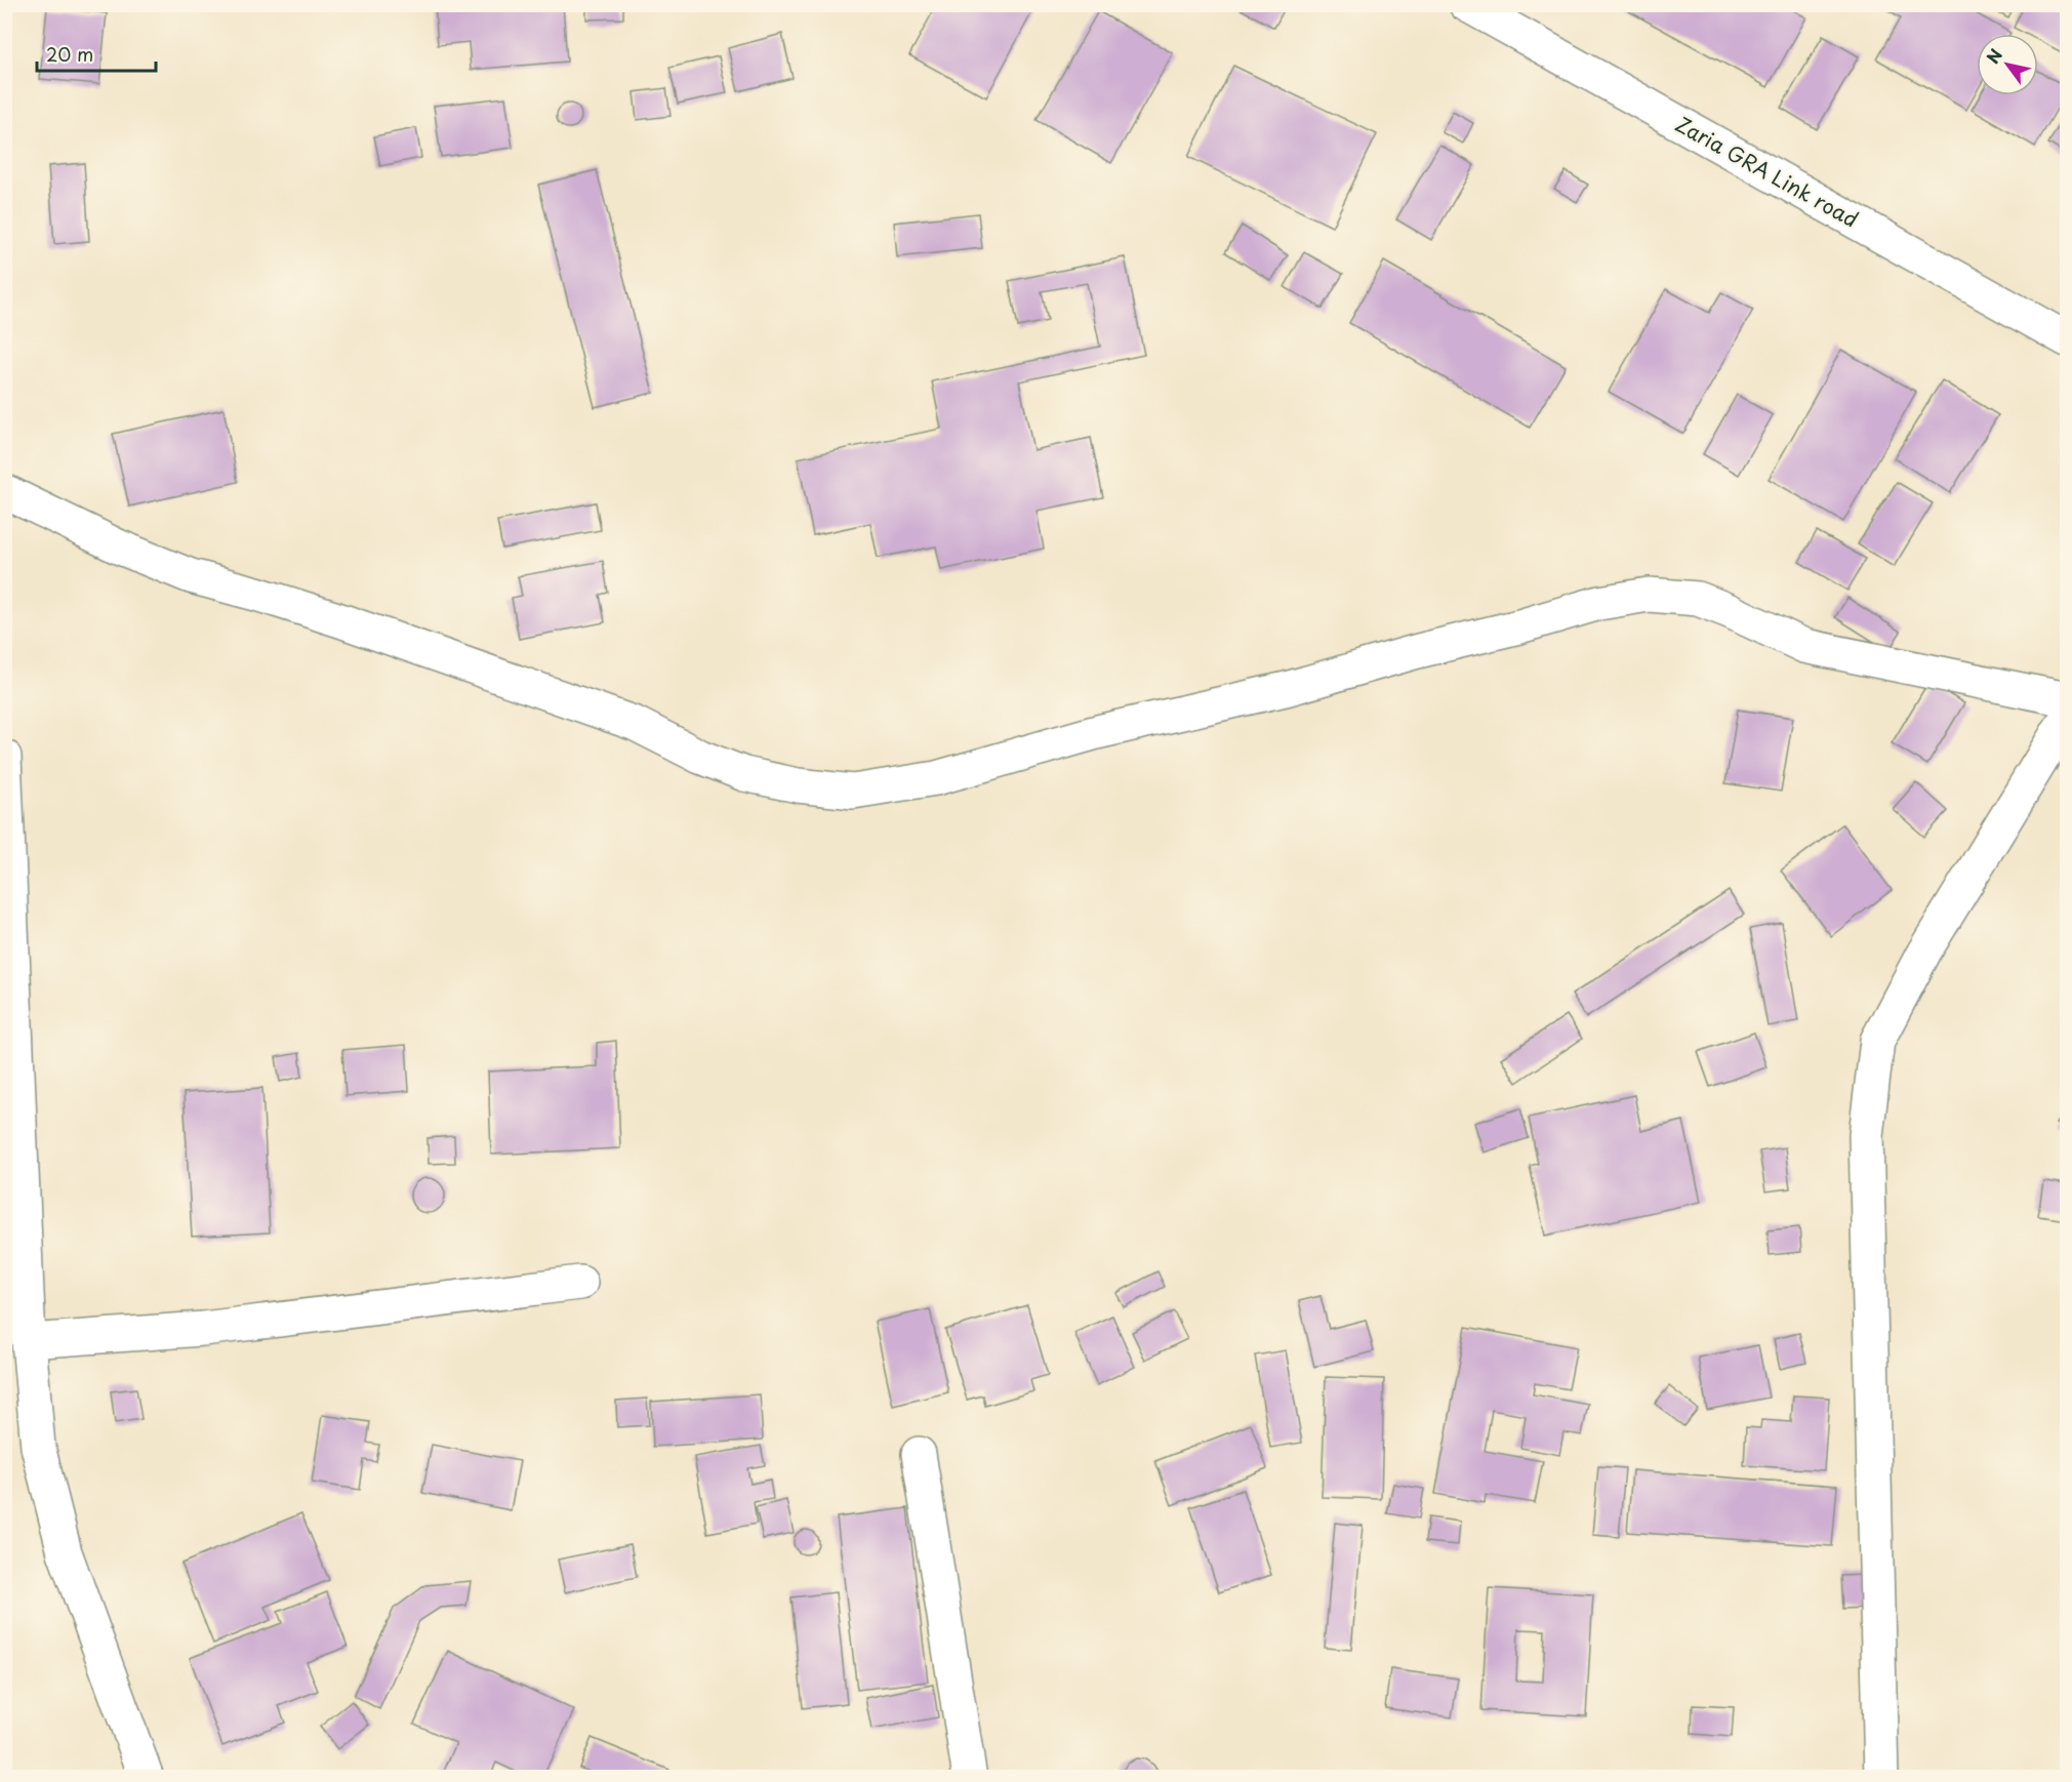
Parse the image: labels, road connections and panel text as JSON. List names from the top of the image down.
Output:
{
  "streets": {
    "street": ["Zaria GRA Link road"]
  },
  "scale_bar": "20 m",
  "north": "top left"
}
